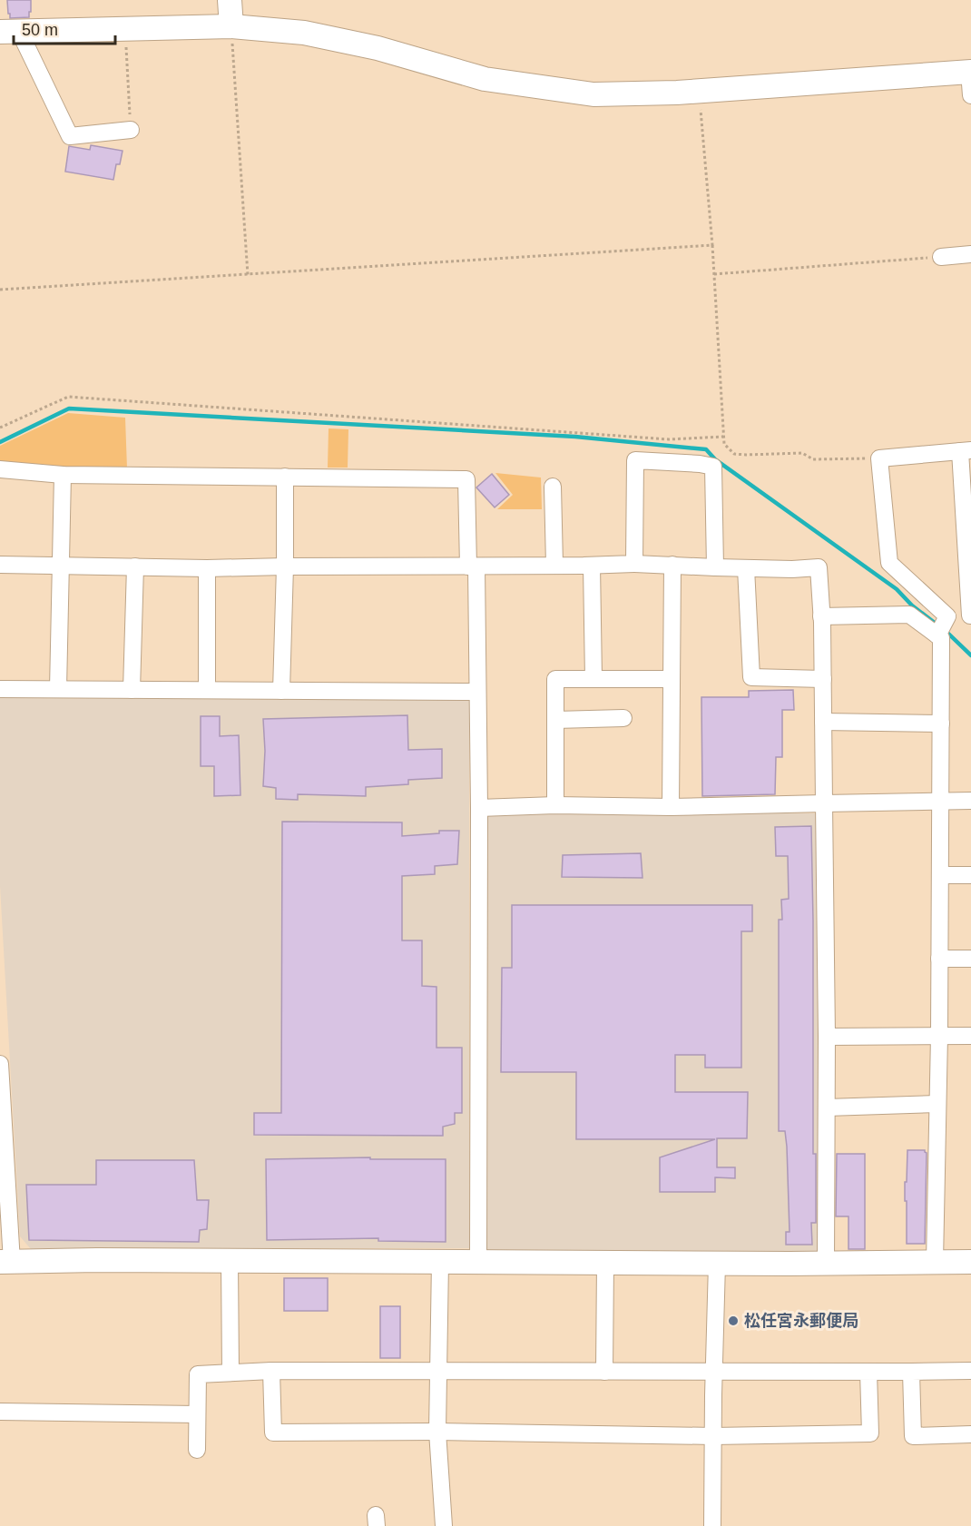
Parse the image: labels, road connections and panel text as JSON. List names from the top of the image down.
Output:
{
  "places": ["松任宮永郵便局"],
  "scale_bar": "50 m"
}
